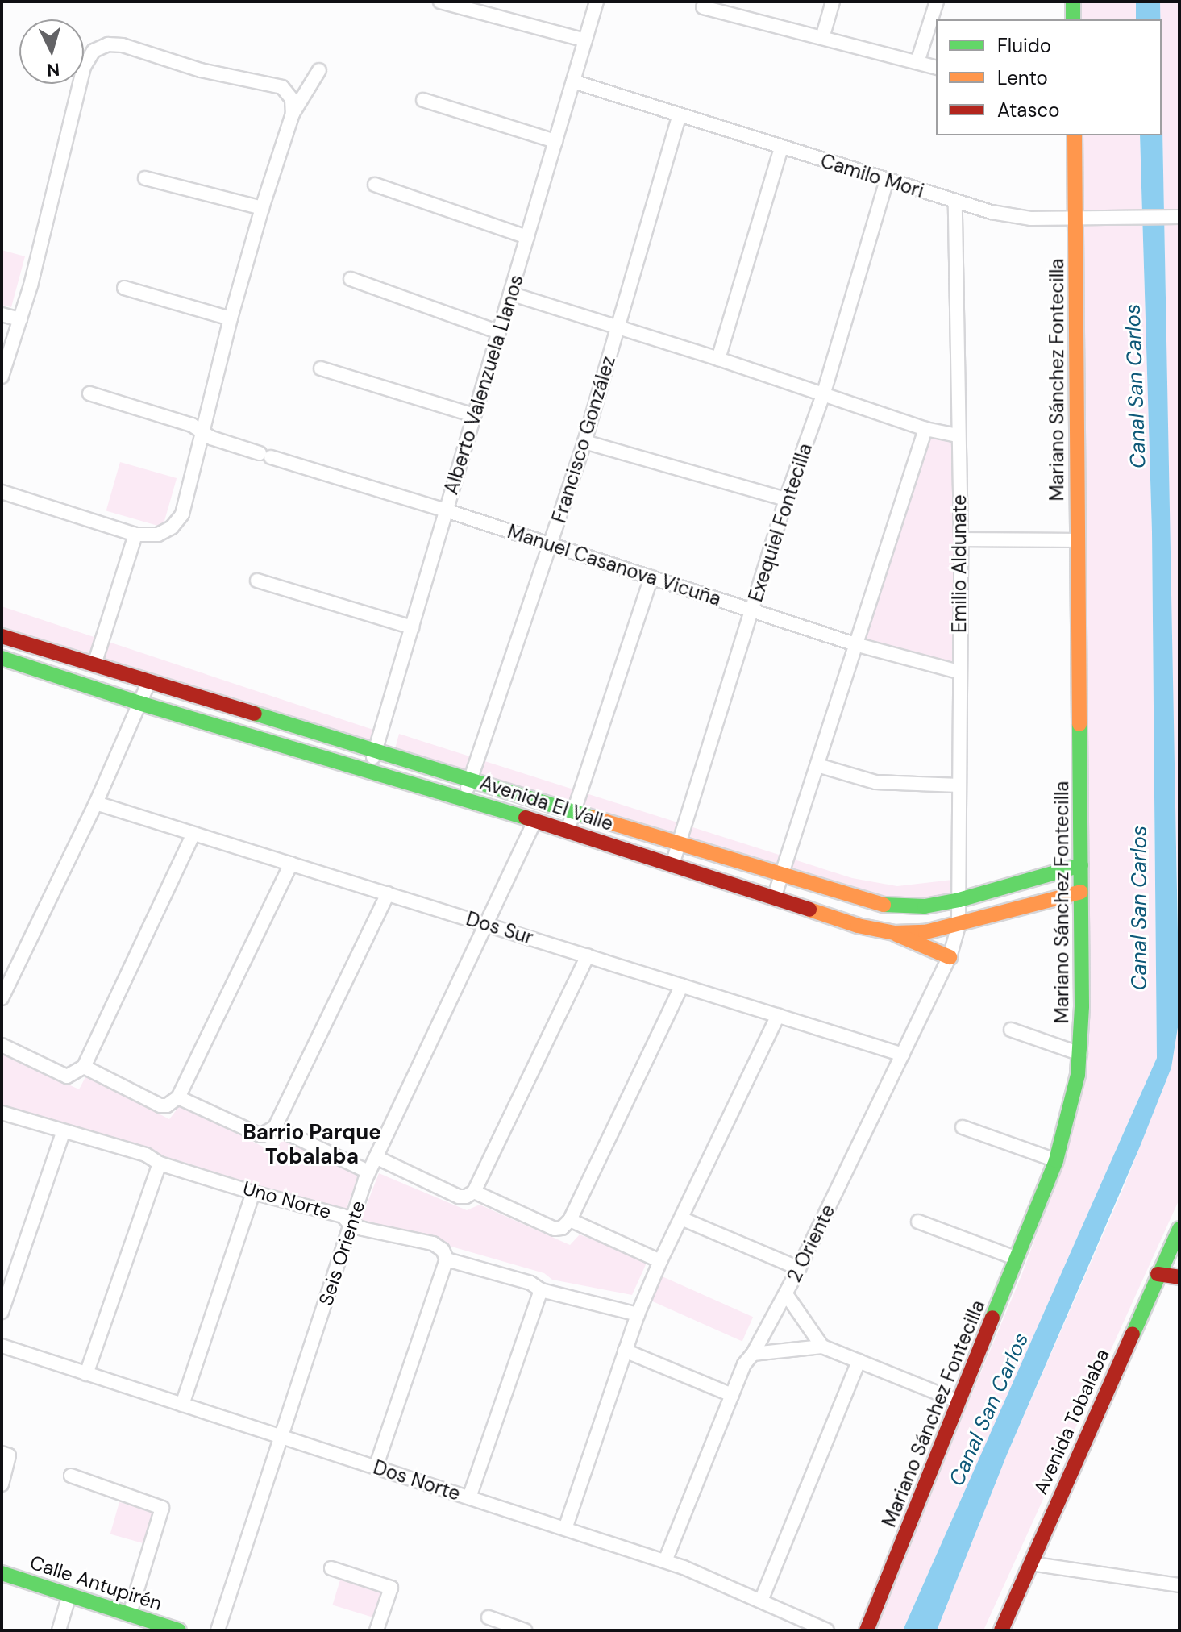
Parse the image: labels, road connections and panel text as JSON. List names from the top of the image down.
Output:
{
  "streets": {
    "street": [
      "Camilo Mori",
      "Mariano Sánchez Fontecilla",
      "Alberto Valenzuela Llanos",
      "Francisco González",
      "Exequiel Fontecilla",
      "Emilio Aldunate",
      "Manuel Casanova Vicuña",
      "Avenida El Valle",
      "Dos Sur",
      "Uno Norte",
      "2 Oriente",
      "Seis Oriente",
      "Avenida Tobalaba",
      "Dos Norte",
      "Calle Antupirén"
    ]
  },
  "crossings": [
    ["Camilo Mori", "Mariano Sánchez Fontecilla"],
    ["Camilo Mori", "Alberto Valenzuela Llanos"],
    ["Camilo Mori", "Francisco González"],
    ["Camilo Mori", "Exequiel Fontecilla"],
    ["Camilo Mori", "Emilio Aldunate"],
    ["Mariano Sánchez Fontecilla", "Avenida El Valle"],
    ["Alberto Valenzuela Llanos", "Manuel Casanova Vicuña"],
    ["Alberto Valenzuela Llanos", "Avenida El Valle"],
    ["Francisco González", "Manuel Casanova Vicuña"],
    ["Francisco González", "Avenida El Valle"],
    ["Exequiel Fontecilla", "Manuel Casanova Vicuña"],
    ["Exequiel Fontecilla", "Avenida El Valle"],
    ["Emilio Aldunate", "Manuel Casanova Vicuña"],
    ["Emilio Aldunate", "Avenida El Valle"],
    ["Emilio Aldunate", "2 Oriente"],
    ["Avenida El Valle", "2 Oriente"],
    ["Avenida El Valle", "Seis Oriente"],
    ["Dos Sur", "2 Oriente"],
    ["Dos Sur", "Seis Oriente"],
    ["Uno Norte", "Seis Oriente"],
    ["2 Oriente", "Dos Norte"],
    ["Seis Oriente", "Dos Norte"]
  ],
  "districts": ["Barrio Parque Tobalaba"],
  "water": ["Canal San Carlos"],
  "legend": ["Fluido", "Lento", "Atasco"],
  "north": "bottom"
}
